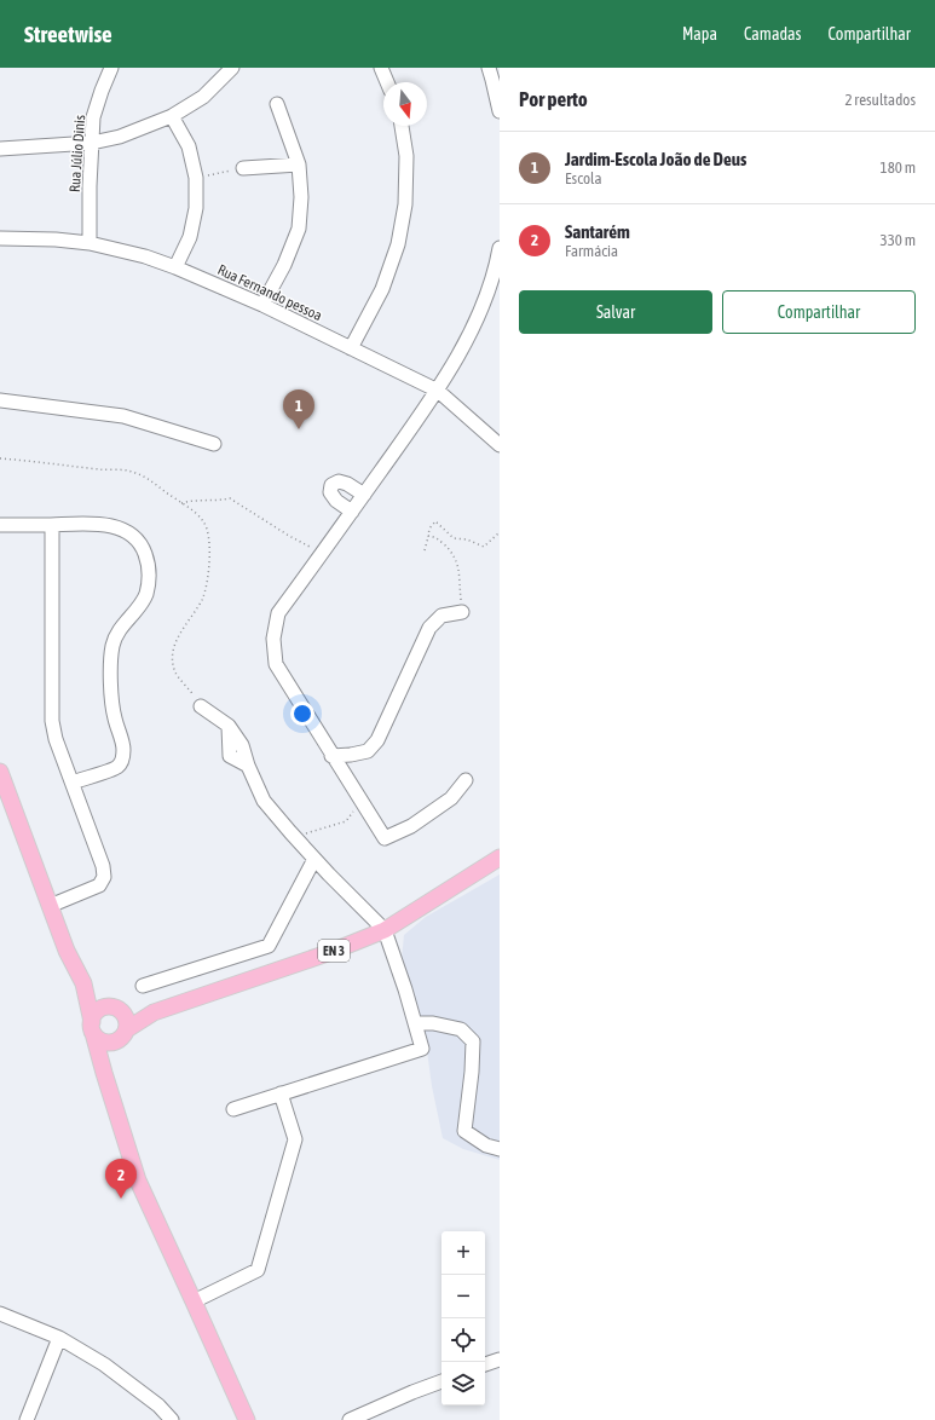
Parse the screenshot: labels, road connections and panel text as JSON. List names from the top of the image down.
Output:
{
  "streets": {
    "main road": ["EN 3"],
    "street": ["Rua Júlio Dinis", "Rua Fernando pessoa"]
  },
  "crossings": [
    ["Rua Júlio Dinis", "Rua Fernando pessoa"]
  ],
  "north": "bottom",
  "page": {
    "header": "Streetwise",
    "nav": ["Mapa", "Camadas", "Compartilhar"],
    "heading": ["Por perto", "2 resultados"],
    "list": [
      {
        "mark": "1",
        "name": "Jardim-Escola João de Deus",
        "note": "Escola",
        "value": "180 m"
      },
      {
        "mark": "2",
        "name": "Santarém",
        "note": "Farmácia",
        "value": "330 m"
      }
    ],
    "buttons": ["Salvar", "Compartilhar"],
    "pins": ["1", "2"],
    "map_buttons": ["+", "−"]
  }
}
